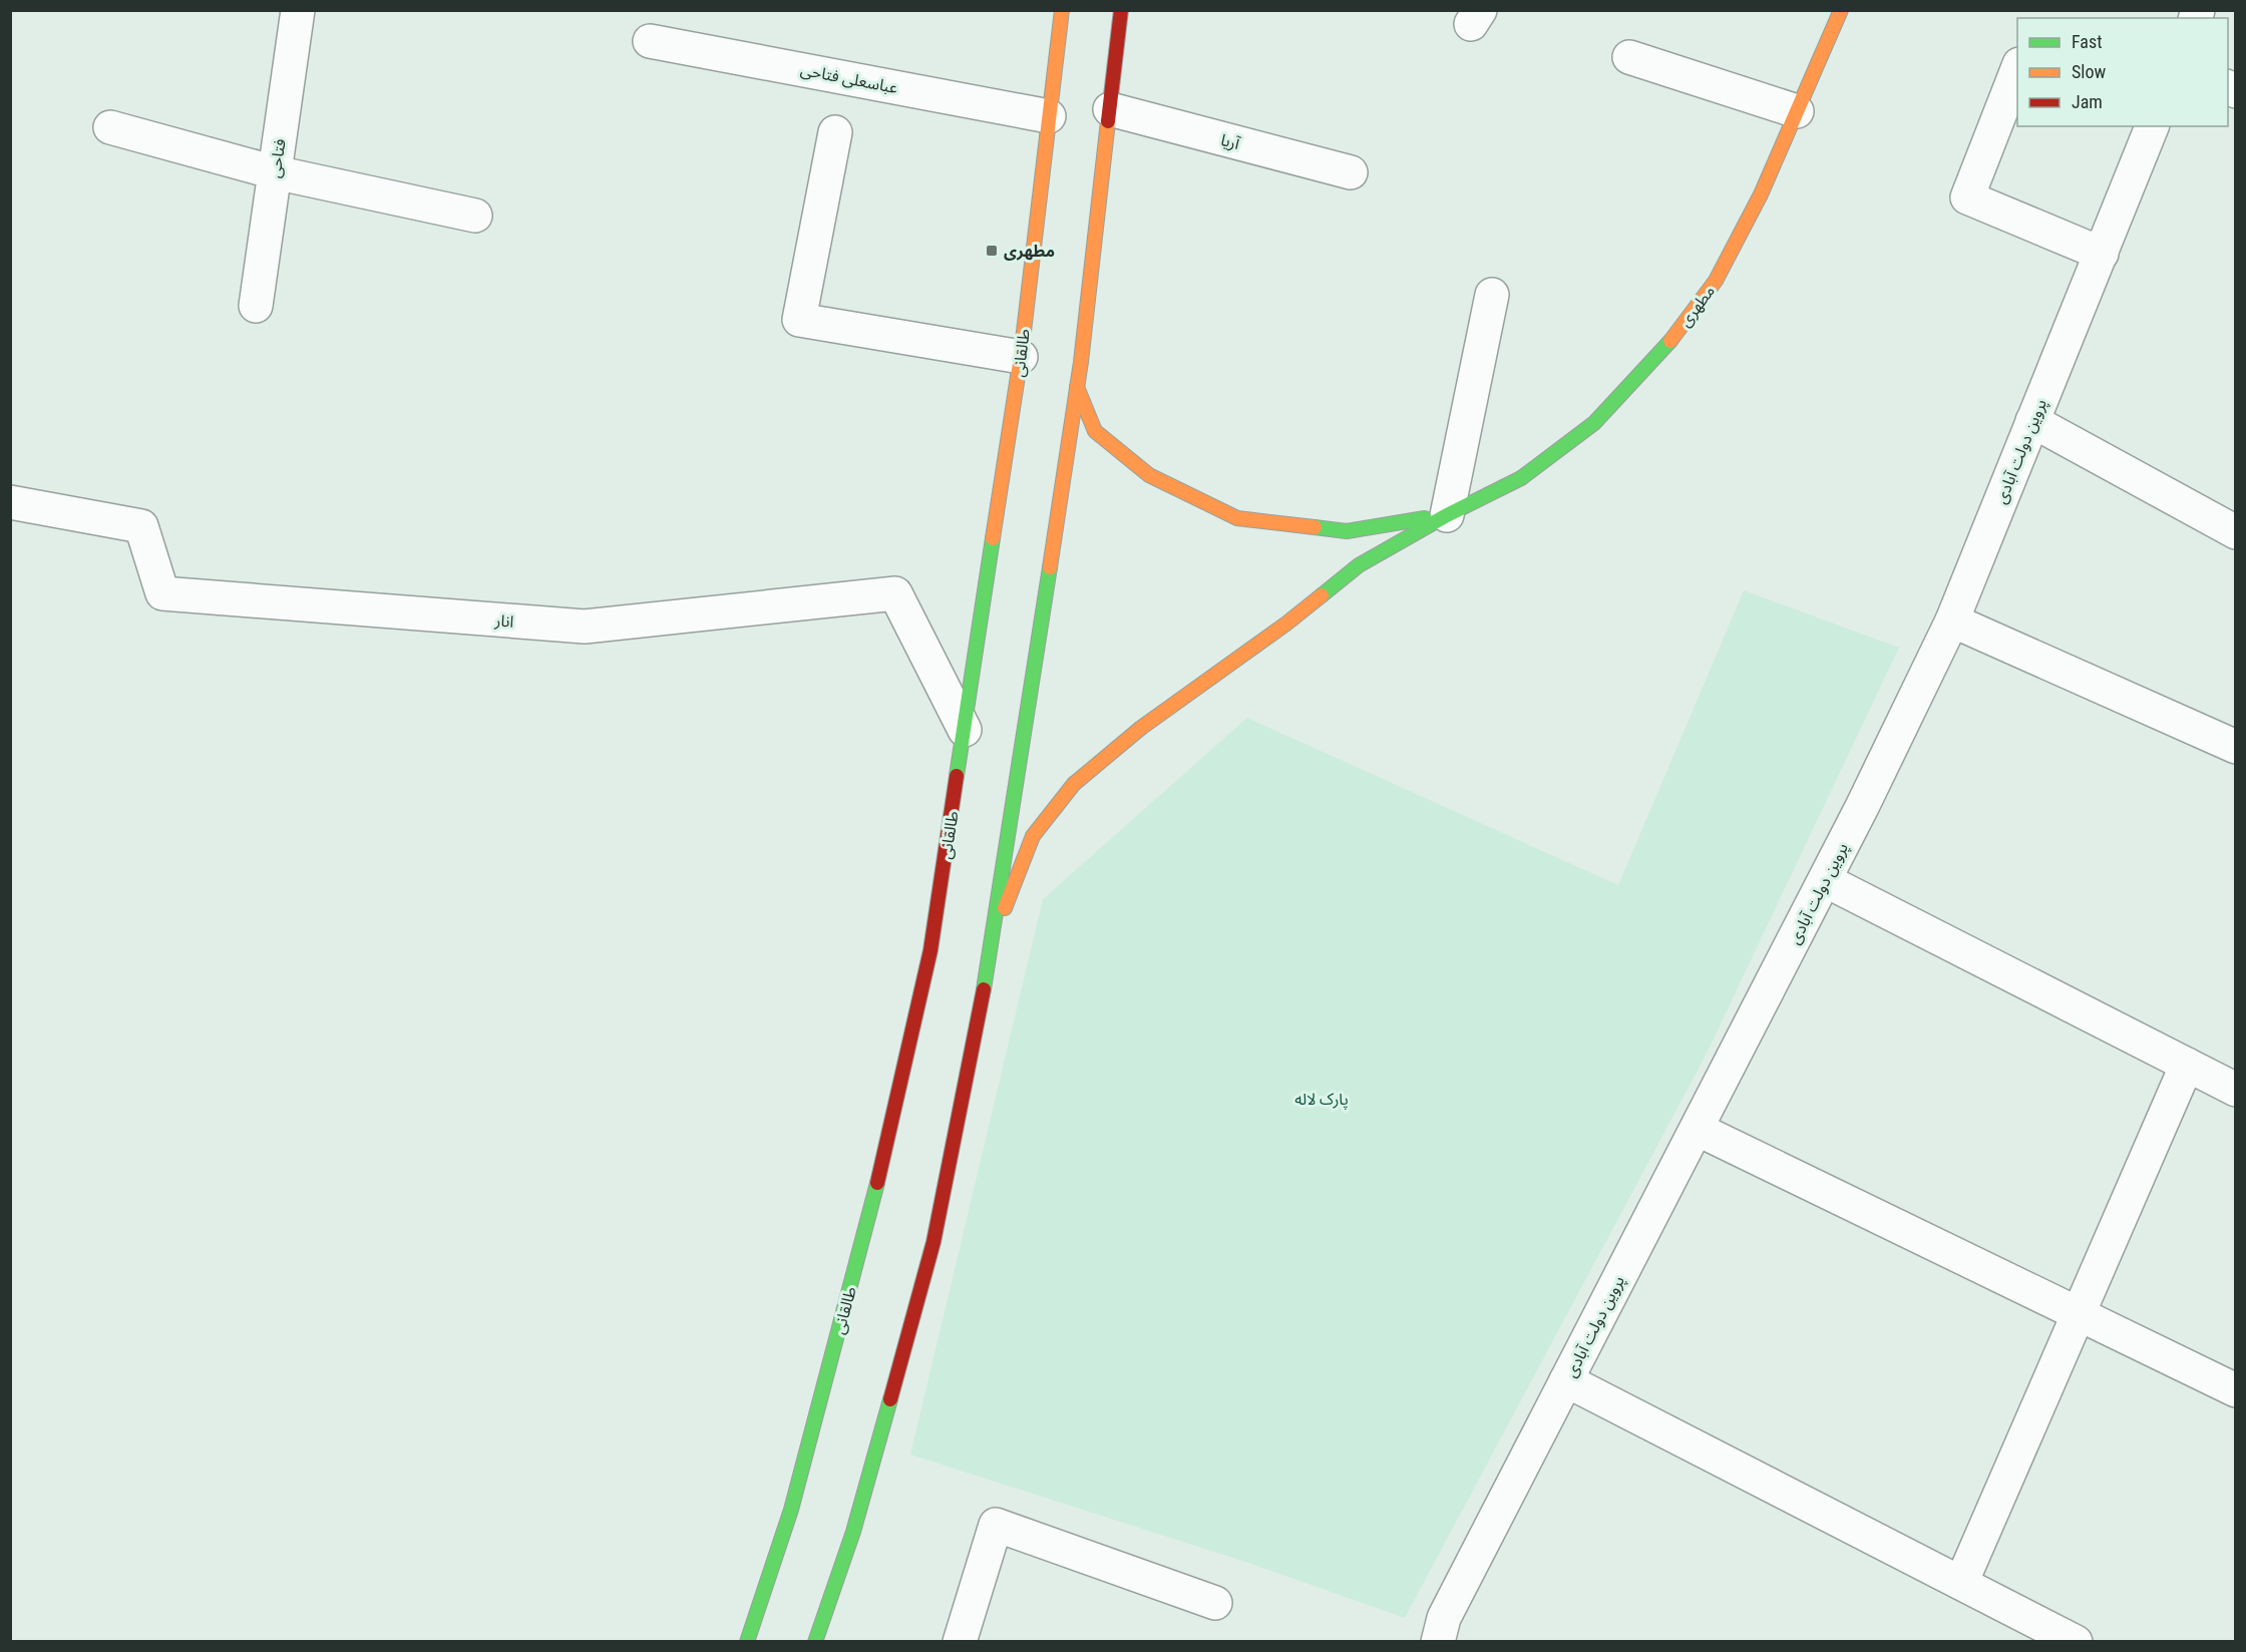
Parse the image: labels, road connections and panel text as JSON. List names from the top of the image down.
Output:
{
  "streets": {
    "main road": ["مطهری", "طالقانی"],
    "street": [
      "عباسعلی فتاحی",
      "آریا",
      "فتاحی",
      "پروین دولت آبادی",
      "انار"
    ]
  },
  "crossings": [
    ["عباسعلی فتاحی", "طالقانی"],
    ["طالقانی", "انار"]
  ],
  "parks": ["پارک لاله"],
  "places": {
    "transit": ["مطهری"]
  },
  "legend": ["Fast", "Slow", "Jam"]
}
